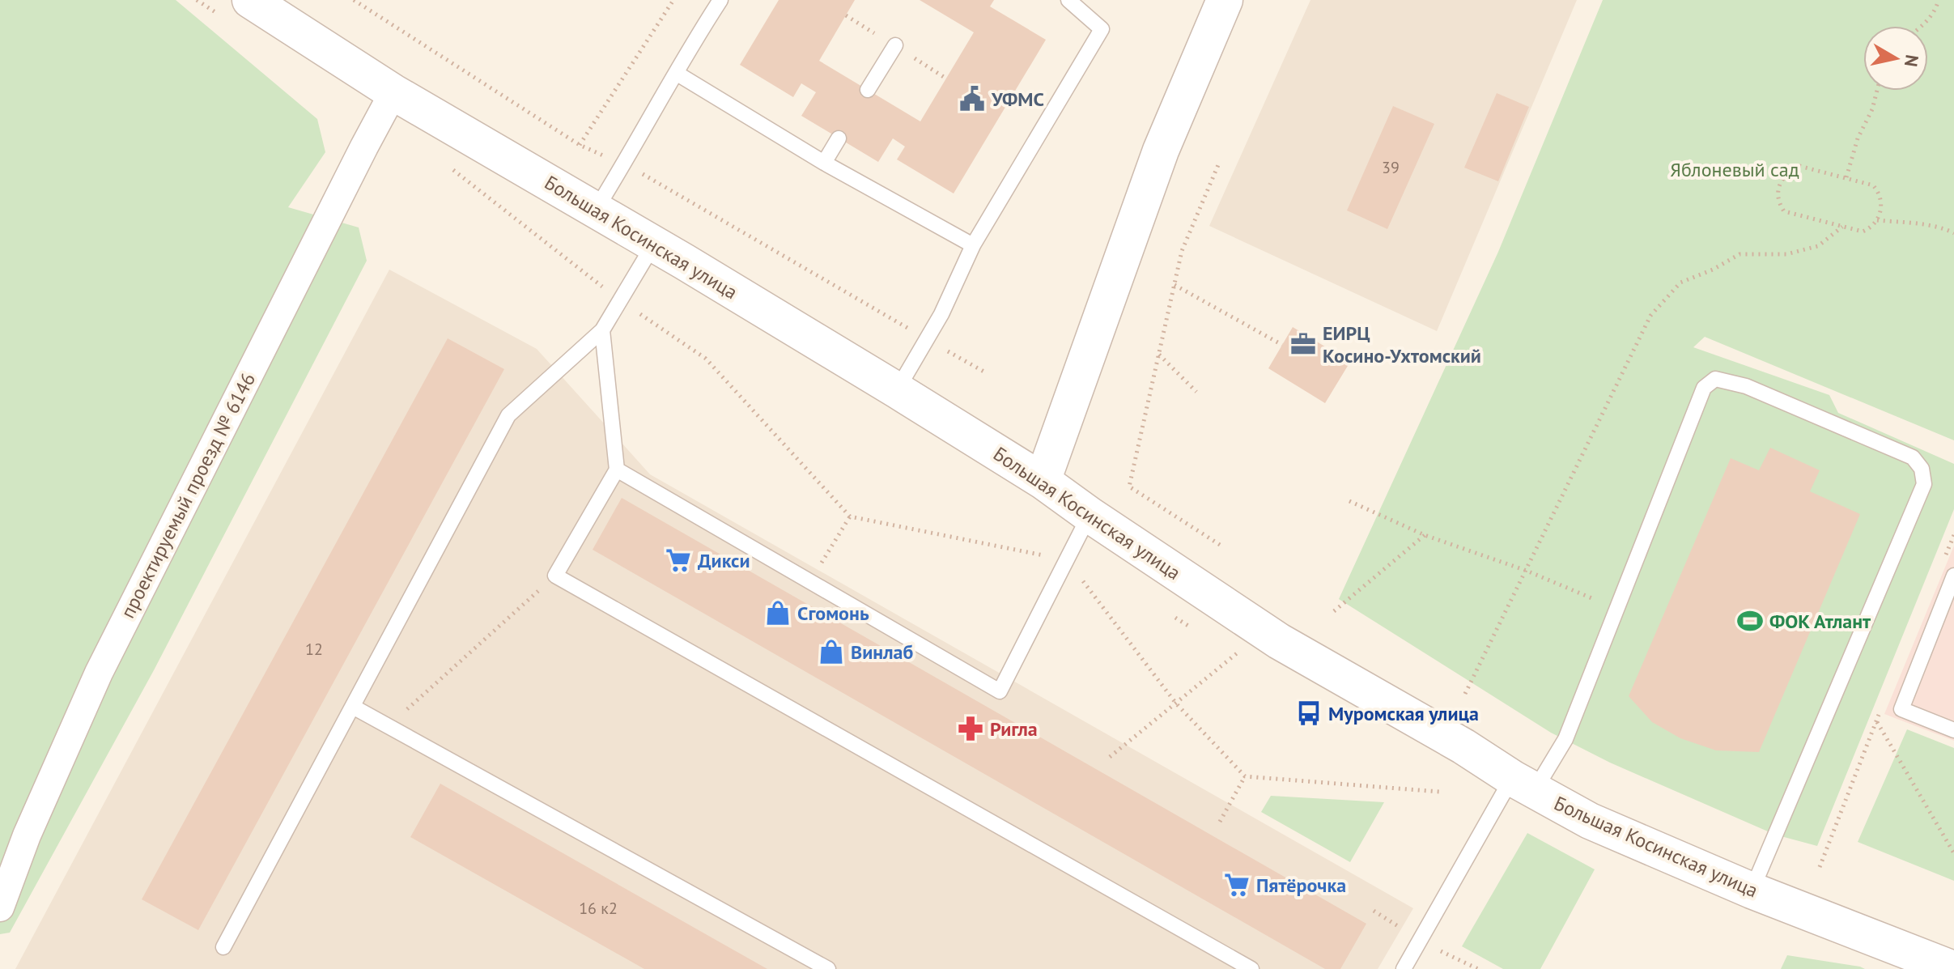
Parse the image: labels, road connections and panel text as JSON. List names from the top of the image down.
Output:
{
  "streets": {
    "street": ["Большая Косинская улица", "проектируемый проезд № 6146"]
  },
  "crossings": [
    ["Большая Косинская улица", "проектируемый проезд № 6146"]
  ],
  "parks": ["Яблоневый сад"],
  "places": {
    "public building": ["УФМС"],
    "office": ["ЕИРЦ Косино-Ухтомский"],
    "supermarket": ["Дикси", "Пятёрочка"],
    "shop": ["Сгомонь", "Винлаб"],
    "sports": ["ФОК Атлант"],
    "bus stop": ["Муромская улица"],
    "pharmacy": ["Ригла"]
  },
  "house_numbers": ["39", "12", "16 к2"],
  "north": "right"
}
